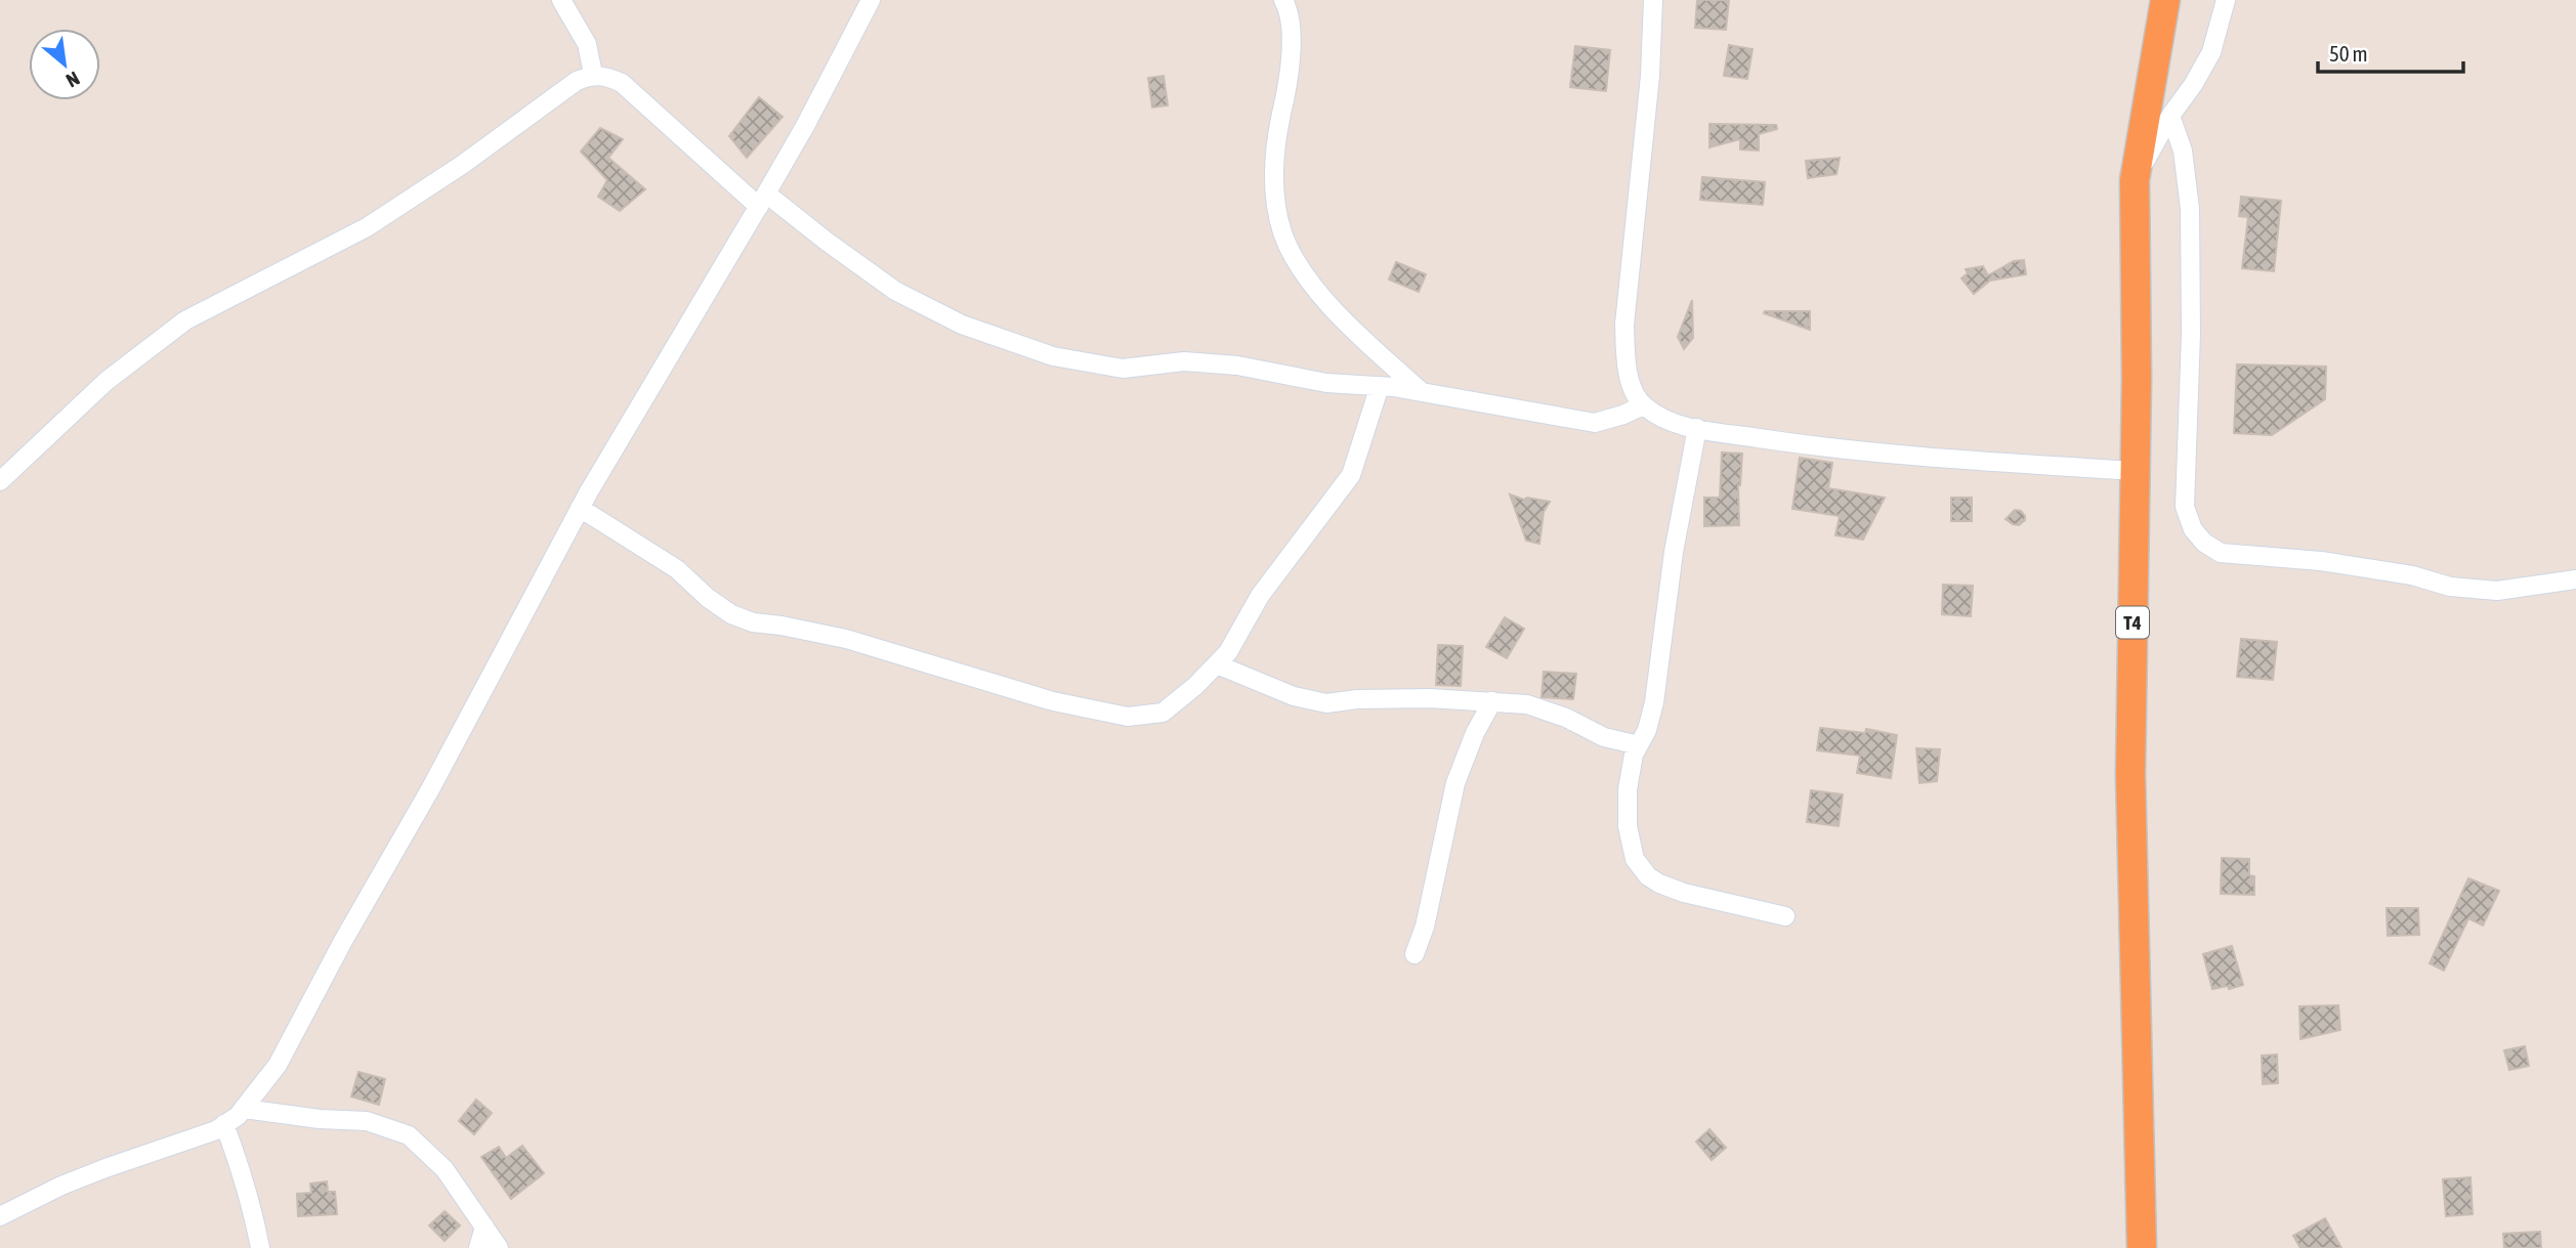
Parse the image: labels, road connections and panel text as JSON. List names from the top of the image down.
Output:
{
  "streets": {
    "highway": ["T4"]
  },
  "scale_bar": "50 m",
  "north": "bottom right"
}
